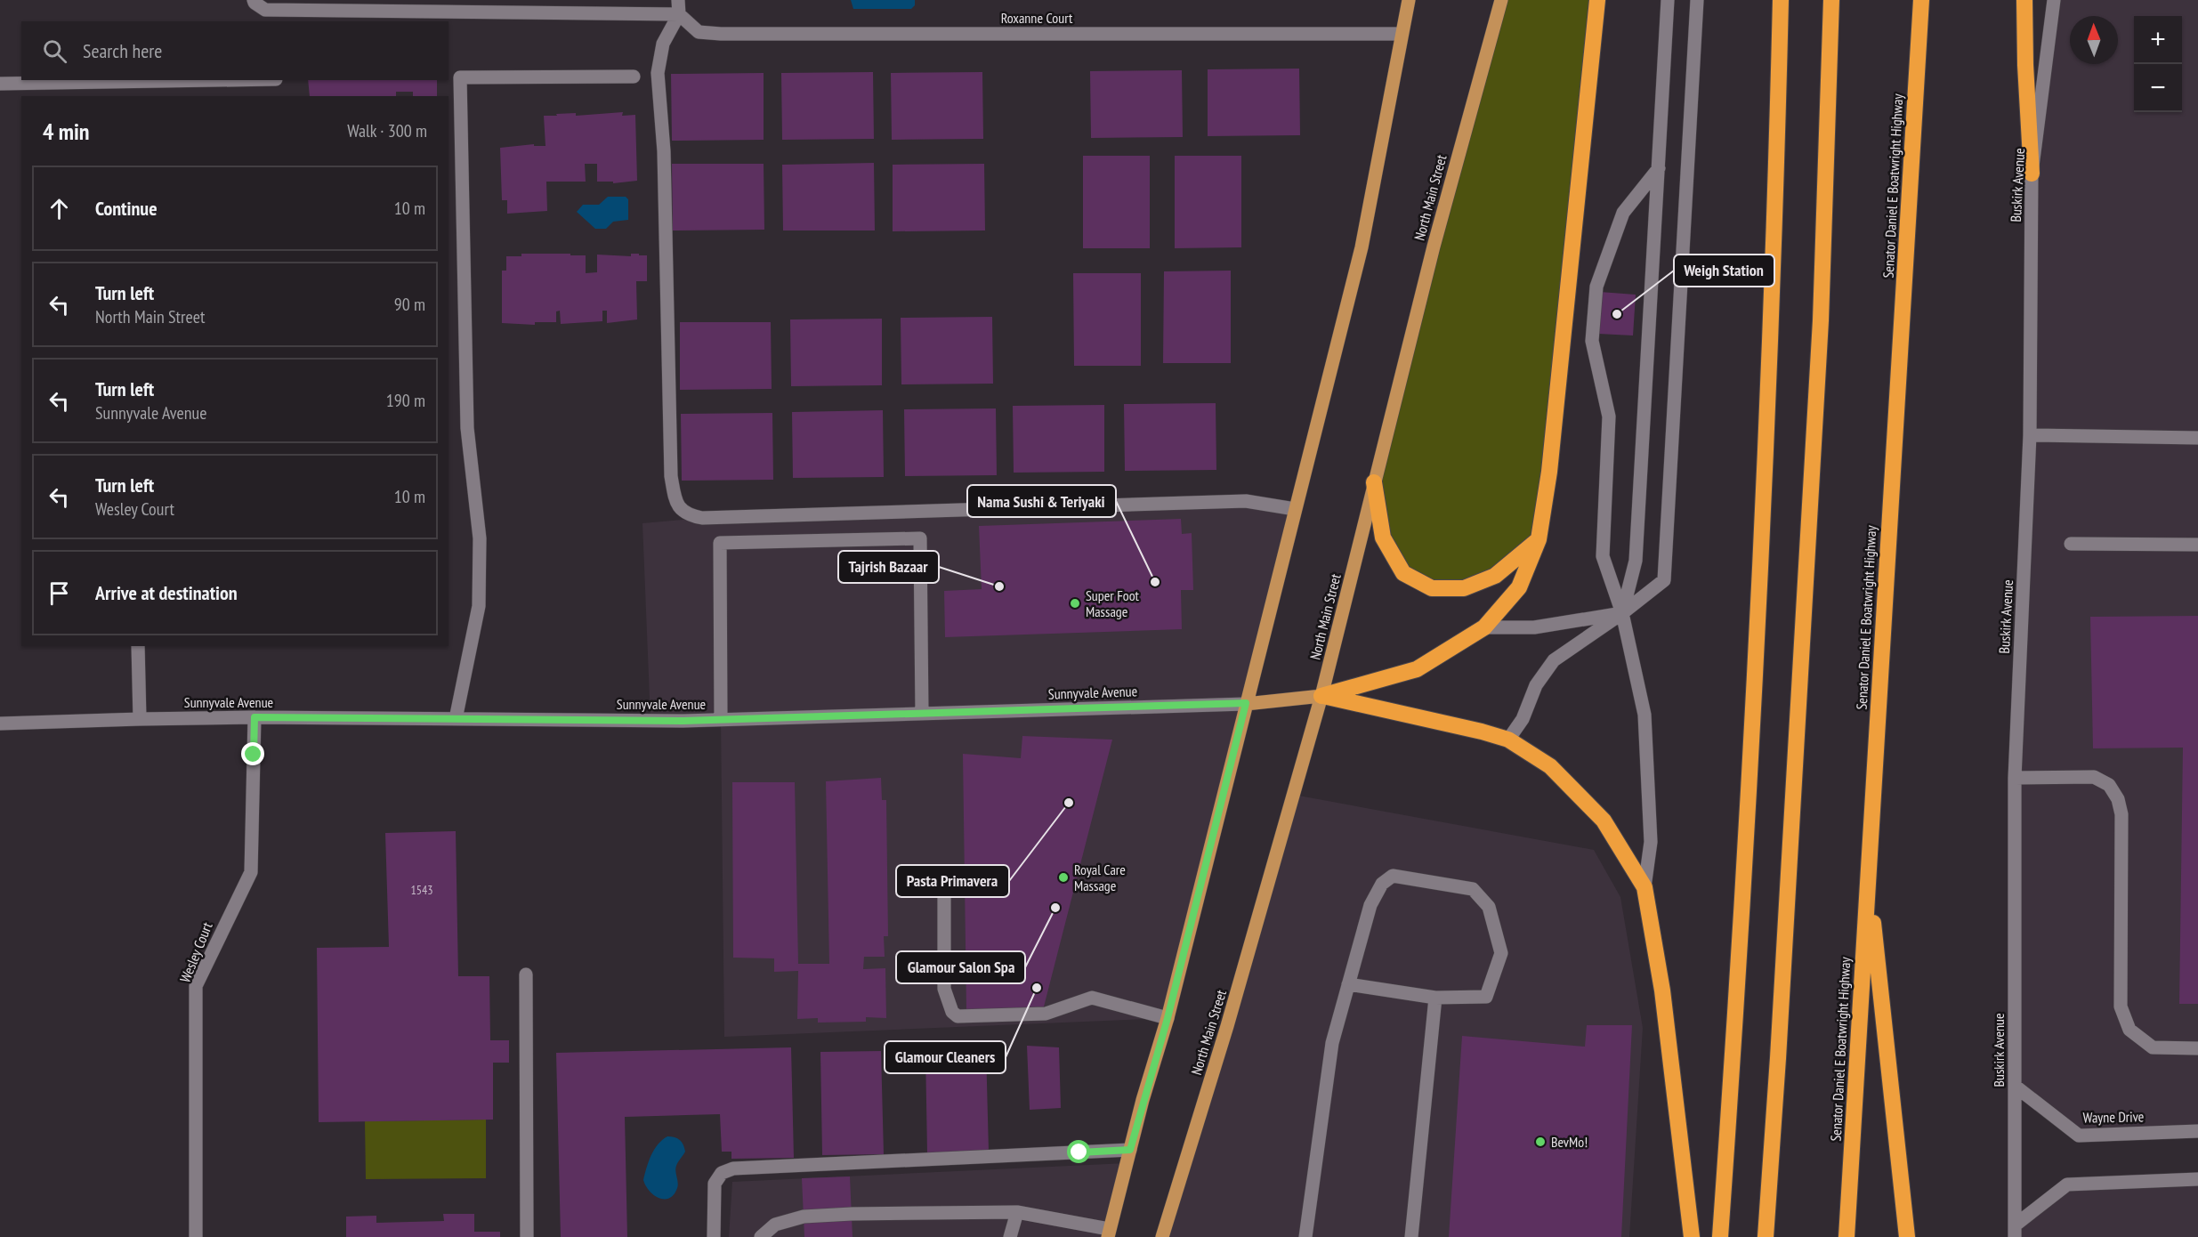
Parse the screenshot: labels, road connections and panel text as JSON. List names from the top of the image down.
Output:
{
  "streets": {
    "highway": ["Senator Daniel E Boatwright Highway"],
    "main road": ["North Main Street", "Sunnyvale Avenue"],
    "street": [
      "Roxanne Court",
      "Buskirk Avenue",
      "Wesley Court",
      "Wayne Drive"
    ]
  },
  "crossings": [
    ["Buskirk Avenue", "Wayne Drive"],
    ["North Main Street", "Sunnyvale Avenue"],
    ["Sunnyvale Avenue", "Wesley Court"]
  ],
  "places": [
    "Weigh Station",
    "Nama Sushi & Teriyaki",
    "Tajrish Bazaar",
    "Super Foot Massage",
    "Pasta Primavera",
    "Royal Care Massage",
    "Glamour Salon Spa",
    "Glamour Cleaners",
    "BevMo!"
  ],
  "house_numbers": ["1543"],
  "north": "top",
  "page": {
    "map_buttons": ["+", "−"],
    "search": "Search here",
    "heading": ["4 min", "Walk · 300 m"],
    "list": [
      ["Continue", "10 m"],
      ["Turn left", "North Main Street", "90 m"],
      ["Turn left", "Sunnyvale Avenue", "190 m"],
      ["Turn left", "Wesley Court", "10 m"],
      "Arrive at destination"
    ]
  }
}
